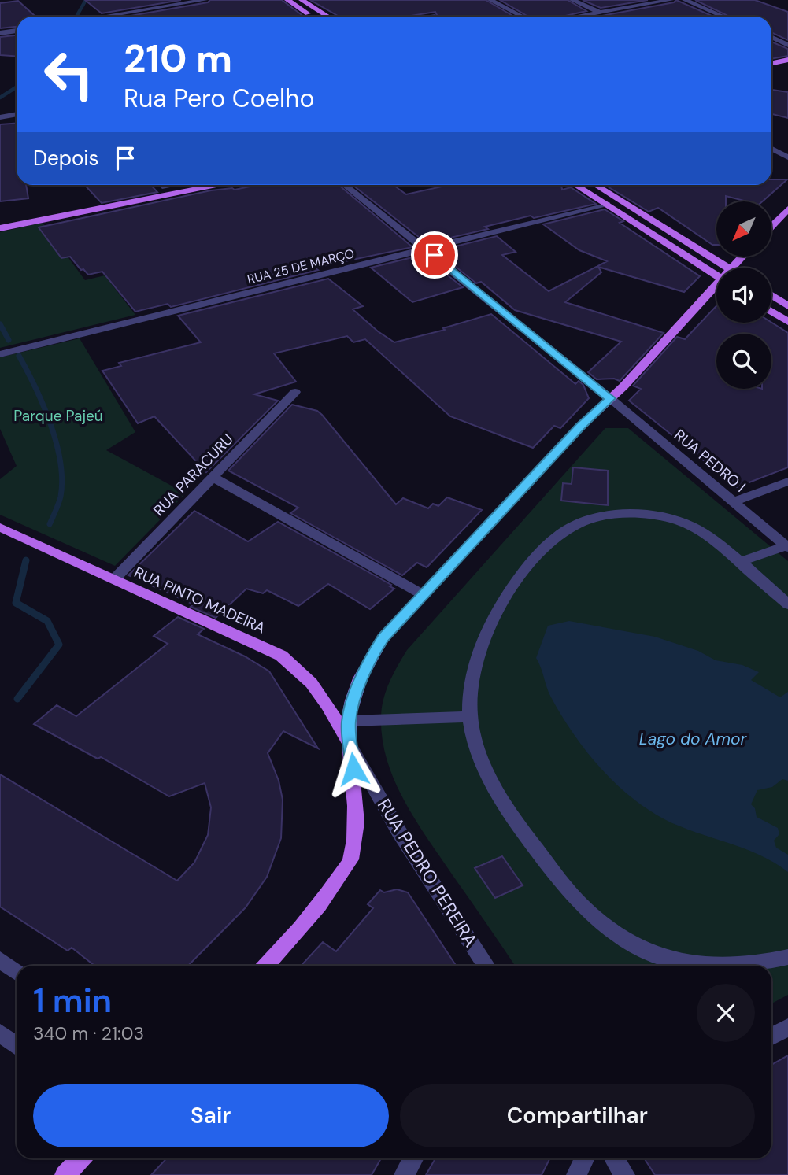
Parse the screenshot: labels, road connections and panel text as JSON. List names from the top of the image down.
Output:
{
  "streets": {
    "main road": ["RUA PINTO MADEIRA"],
    "street": [
      "RUA 25 DE MARÇO",
      "RUA PEDRO I",
      "RUA PARACURU",
      "RUA PEDRO PEREIRA"
    ]
  },
  "crossings": [
    ["RUA 25 DE MARÇO", "RUA PEDRO I"],
    ["RUA PARACURU", "RUA PINTO MADEIRA"],
    ["RUA PINTO MADEIRA", "RUA PEDRO PEREIRA"]
  ],
  "water": ["Lago do Amor"],
  "parks": ["Parque Pajeú"],
  "north": "bottom left",
  "page": {
    "turn": ["210 m", "Rua Pero Coelho"],
    "then": "Depois",
    "heading": ["1 min", "340 m · 21:03"],
    "buttons": ["Sair", "Compartilhar"]
  }
}
